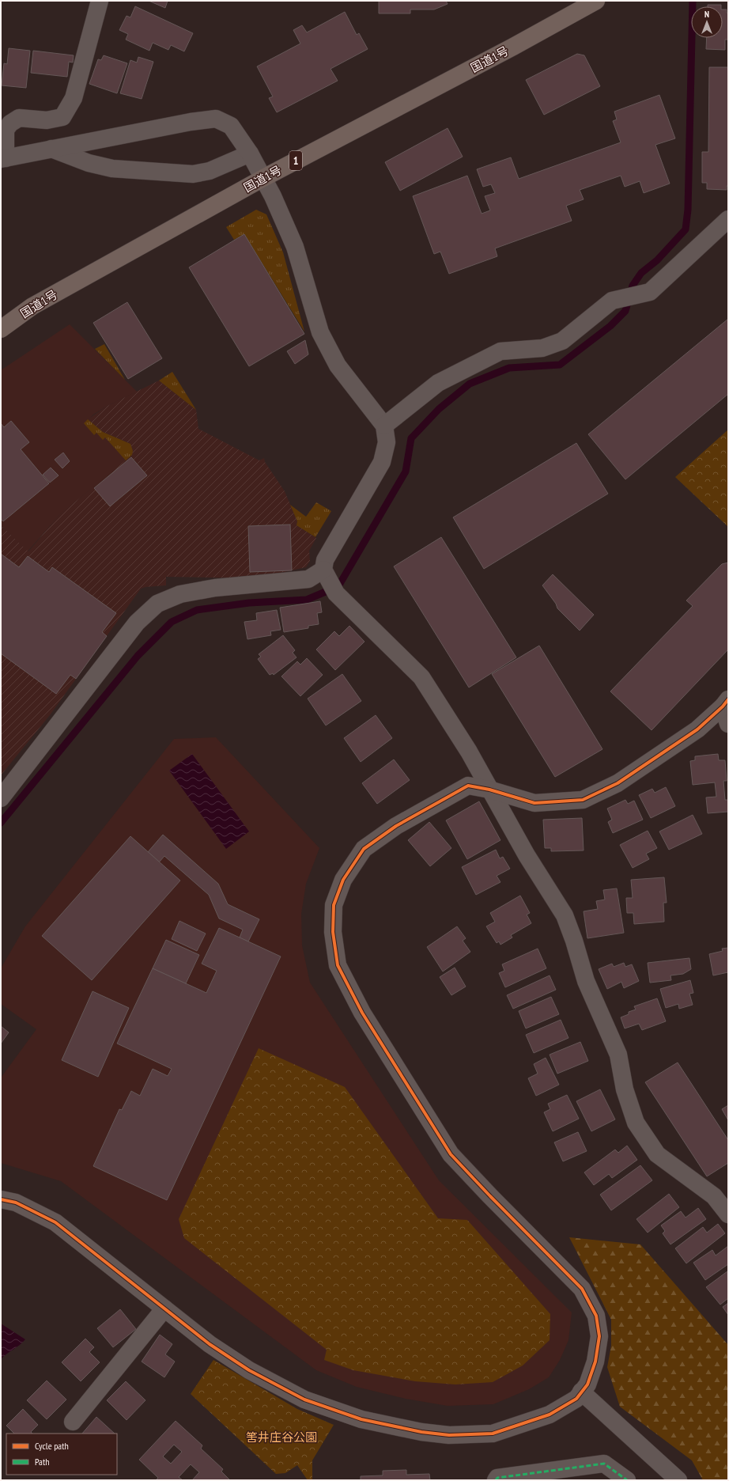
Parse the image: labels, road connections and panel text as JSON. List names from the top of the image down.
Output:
{
  "streets": {
    "highway": ["国道1号", "1"]
  },
  "parks": ["筈井庄谷公園"],
  "legend": ["Cycle path", "Path"],
  "north": "top"
}
